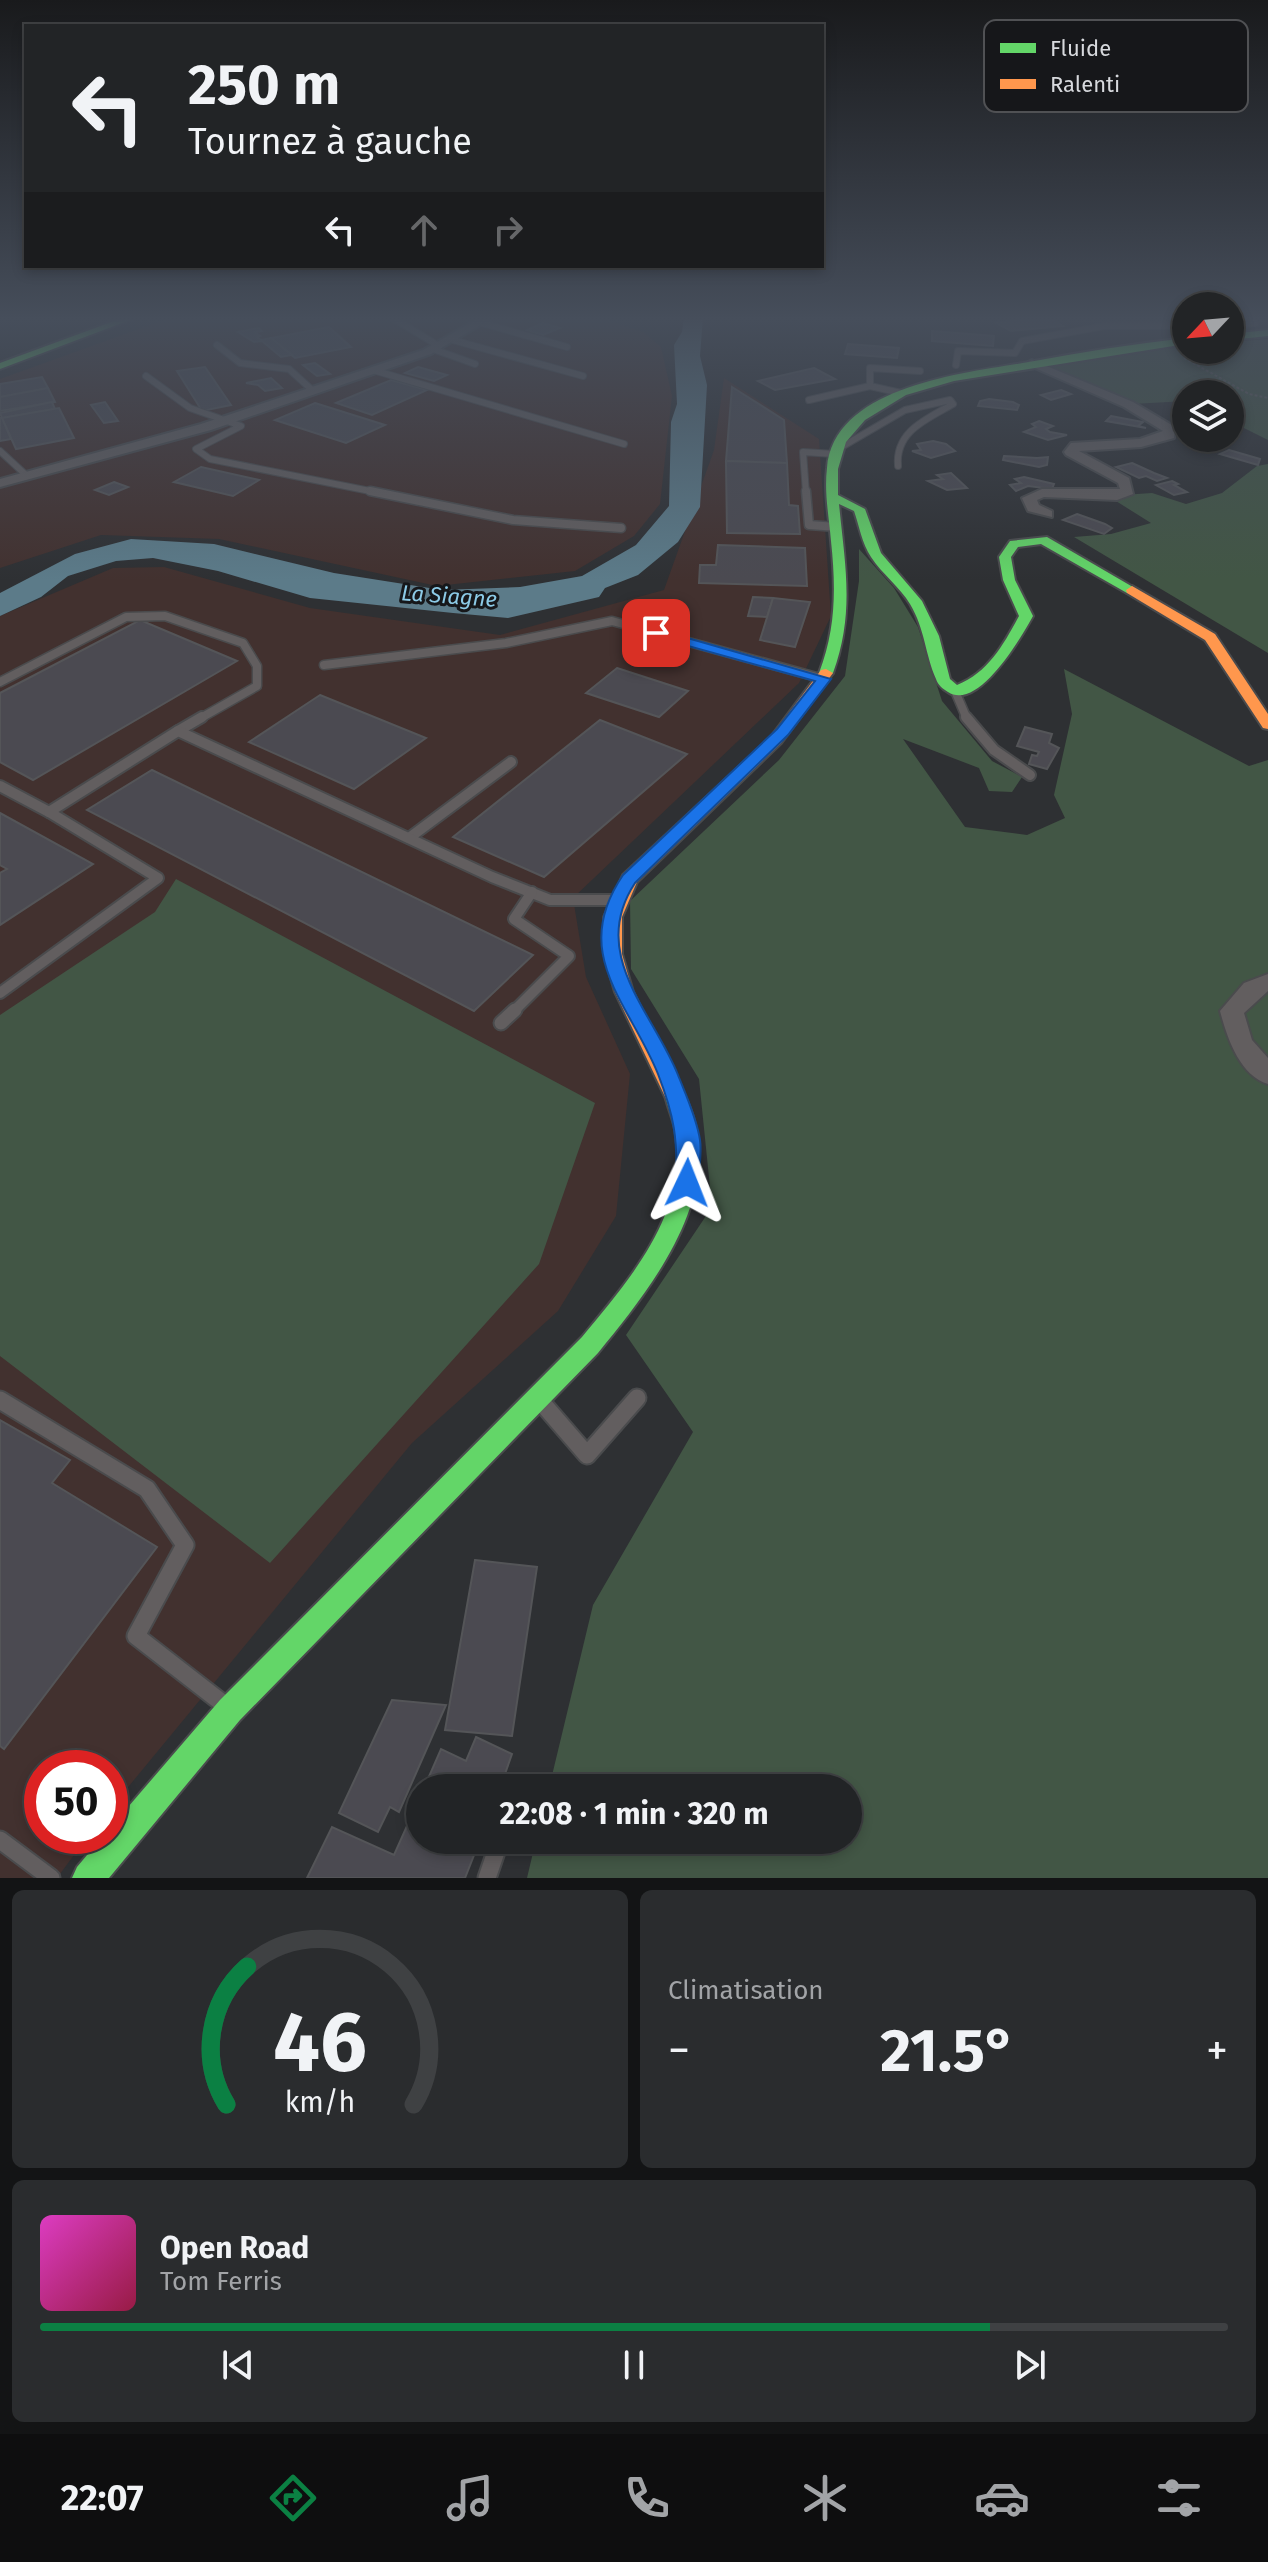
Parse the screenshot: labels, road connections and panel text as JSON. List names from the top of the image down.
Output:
{
  "water": ["La Siagne"],
  "legend": ["Fluide", "Ralenti"],
  "north": "bottom left",
  "page": {
    "turn": ["250 m", "Tournez à gauche"],
    "limit": "50",
    "trip": "22:08 · 1 min · 320 m",
    "tile": "Climatisation",
    "heat": ["−", "21.5°", "+"],
    "song": ["Open Road", "Tom Ferris"],
    "tabs": "22:07",
    "gauge": ["46", "km/h"]
  }
}
